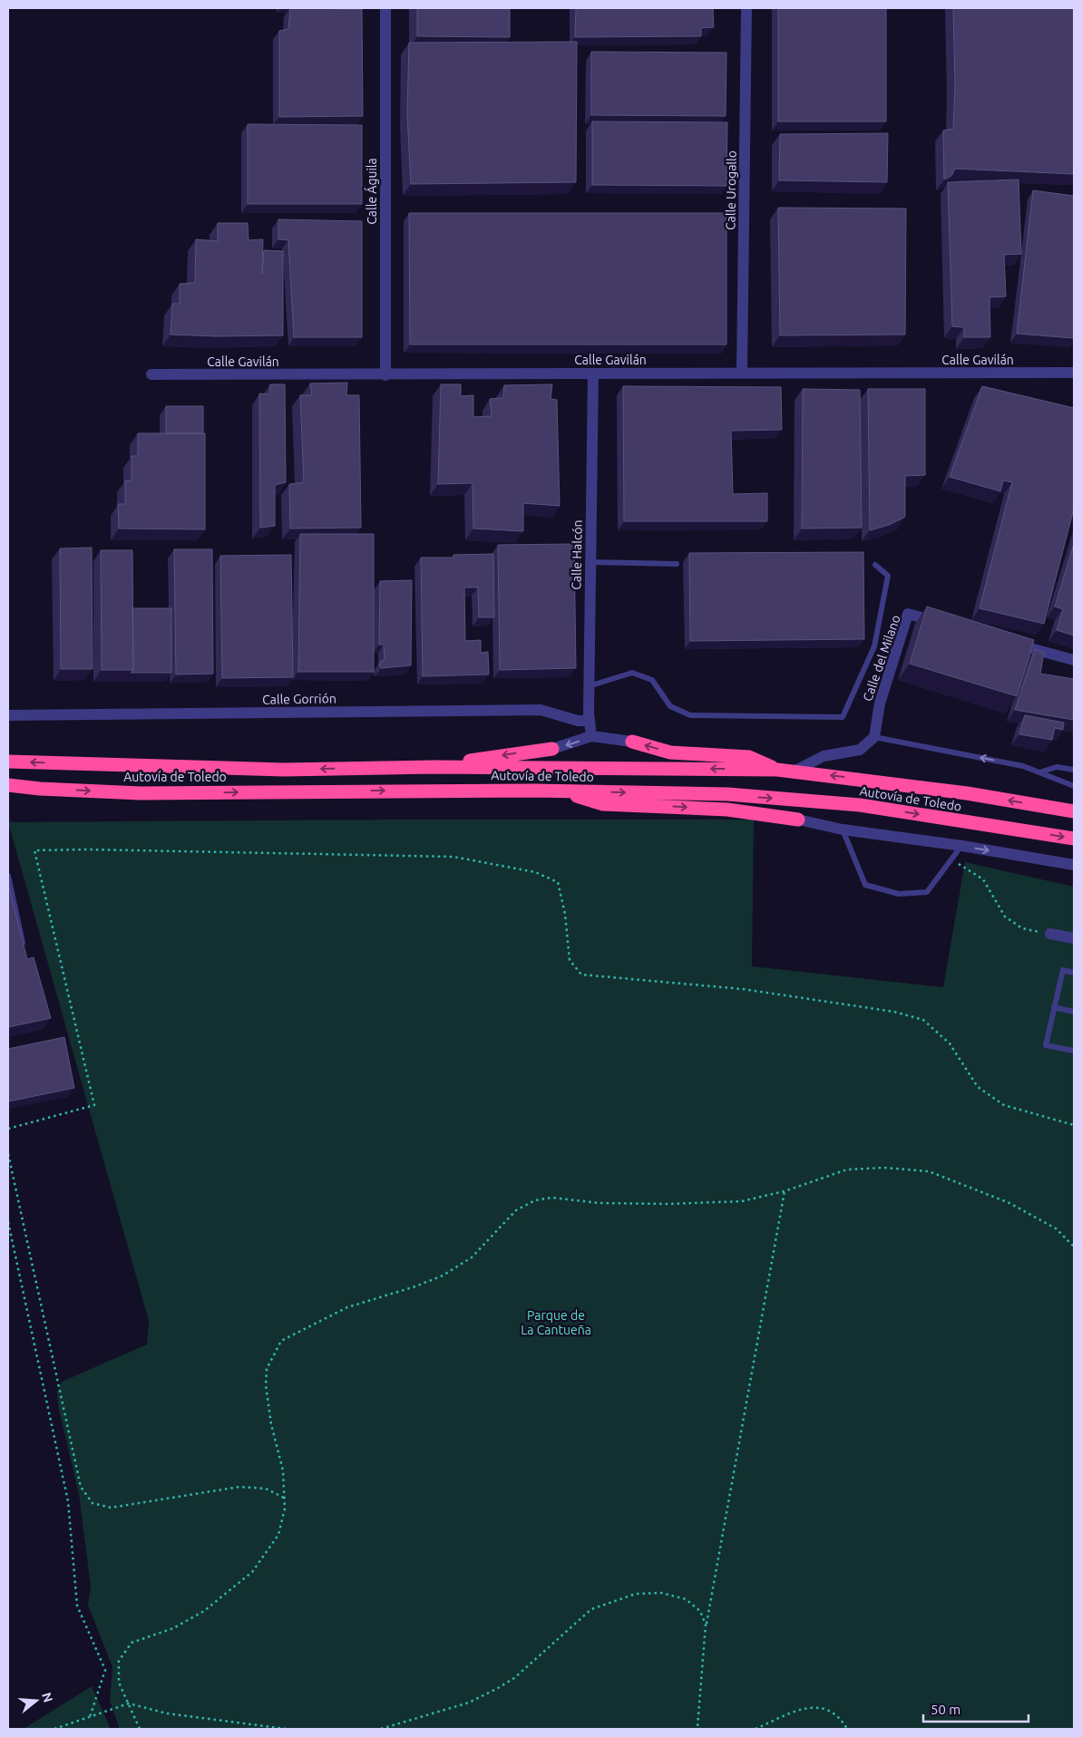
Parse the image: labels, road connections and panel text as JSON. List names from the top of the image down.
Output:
{
  "streets": {
    "highway": ["Autovía de Toledo"],
    "street": [
      "Calle Urogallo",
      "Calle Águila",
      "Calle Gavilán",
      "Calle Halcón",
      "Calle del Milano",
      "Calle Gorrión"
    ]
  },
  "crossings": [
    ["Calle Urogallo", "Calle Gavilán"],
    ["Calle Águila", "Calle Gavilán"],
    ["Calle Gavilán", "Calle Halcón"],
    ["Calle Halcón", "Calle Gorrión"]
  ],
  "parks": ["Parque de La Cantueña"],
  "scale_bar": "50 m",
  "north": "right"
}
